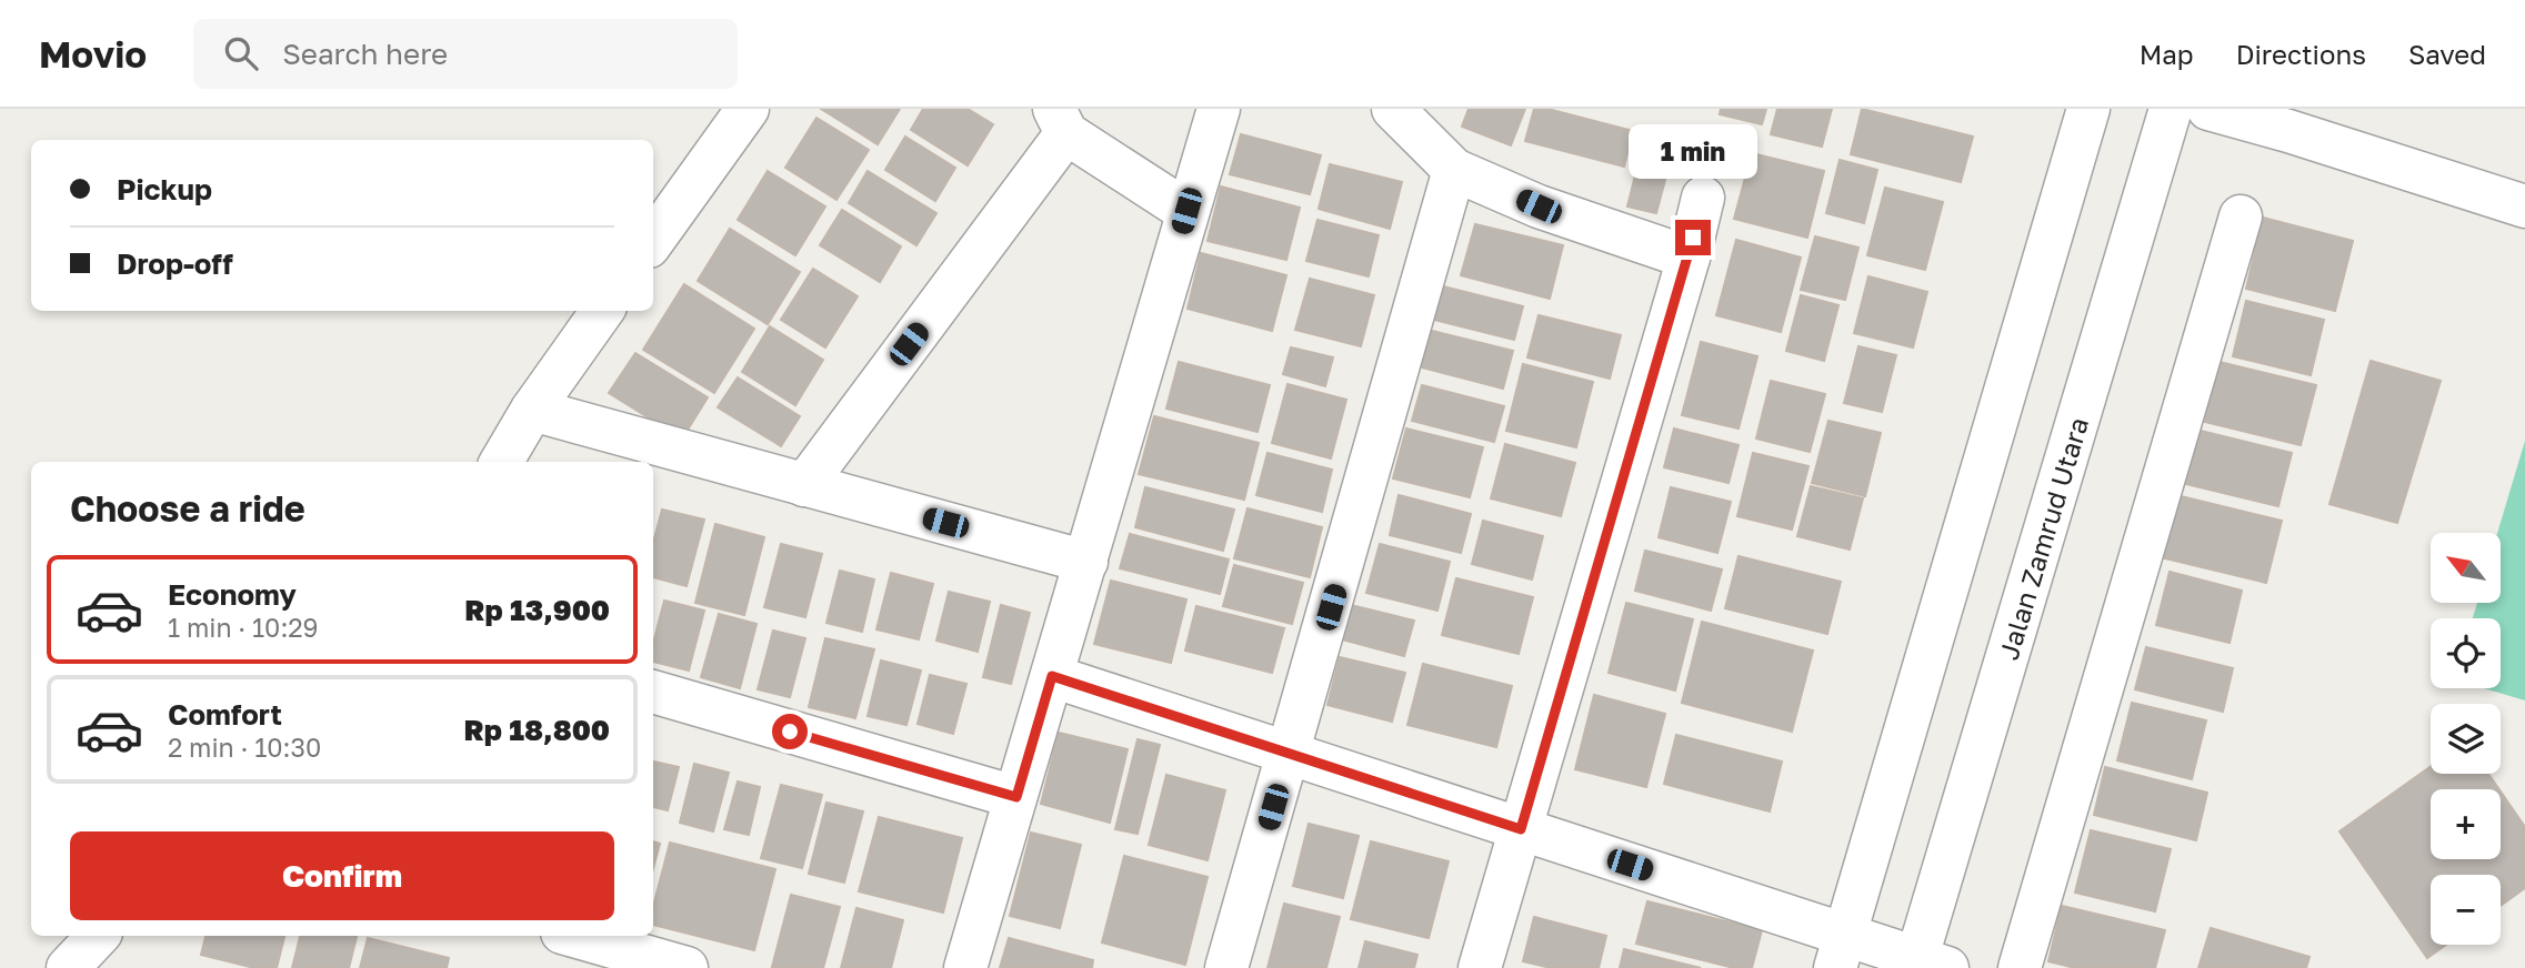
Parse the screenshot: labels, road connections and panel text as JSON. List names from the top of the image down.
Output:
{
  "streets": {
    "street": ["Jalan Zamrud Utara"]
  },
  "north": "top left",
  "page": {
    "header": "Movio",
    "search": "Search here",
    "nav": ["Map", "Directions", "Saved"],
    "bubble": "1 min",
    "banner": ["Pickup", "Drop-off"],
    "heading": "Choose a ride",
    "map_buttons": ["+", "−"],
    "list": [
      {
        "name": "Economy",
        "note": "1 min · 10:29",
        "value": "Rp 13,900"
      },
      {
        "name": "Comfort",
        "note": "2 min · 10:30",
        "value": "Rp 18,800"
      }
    ],
    "buttons": "Confirm"
  }
}
